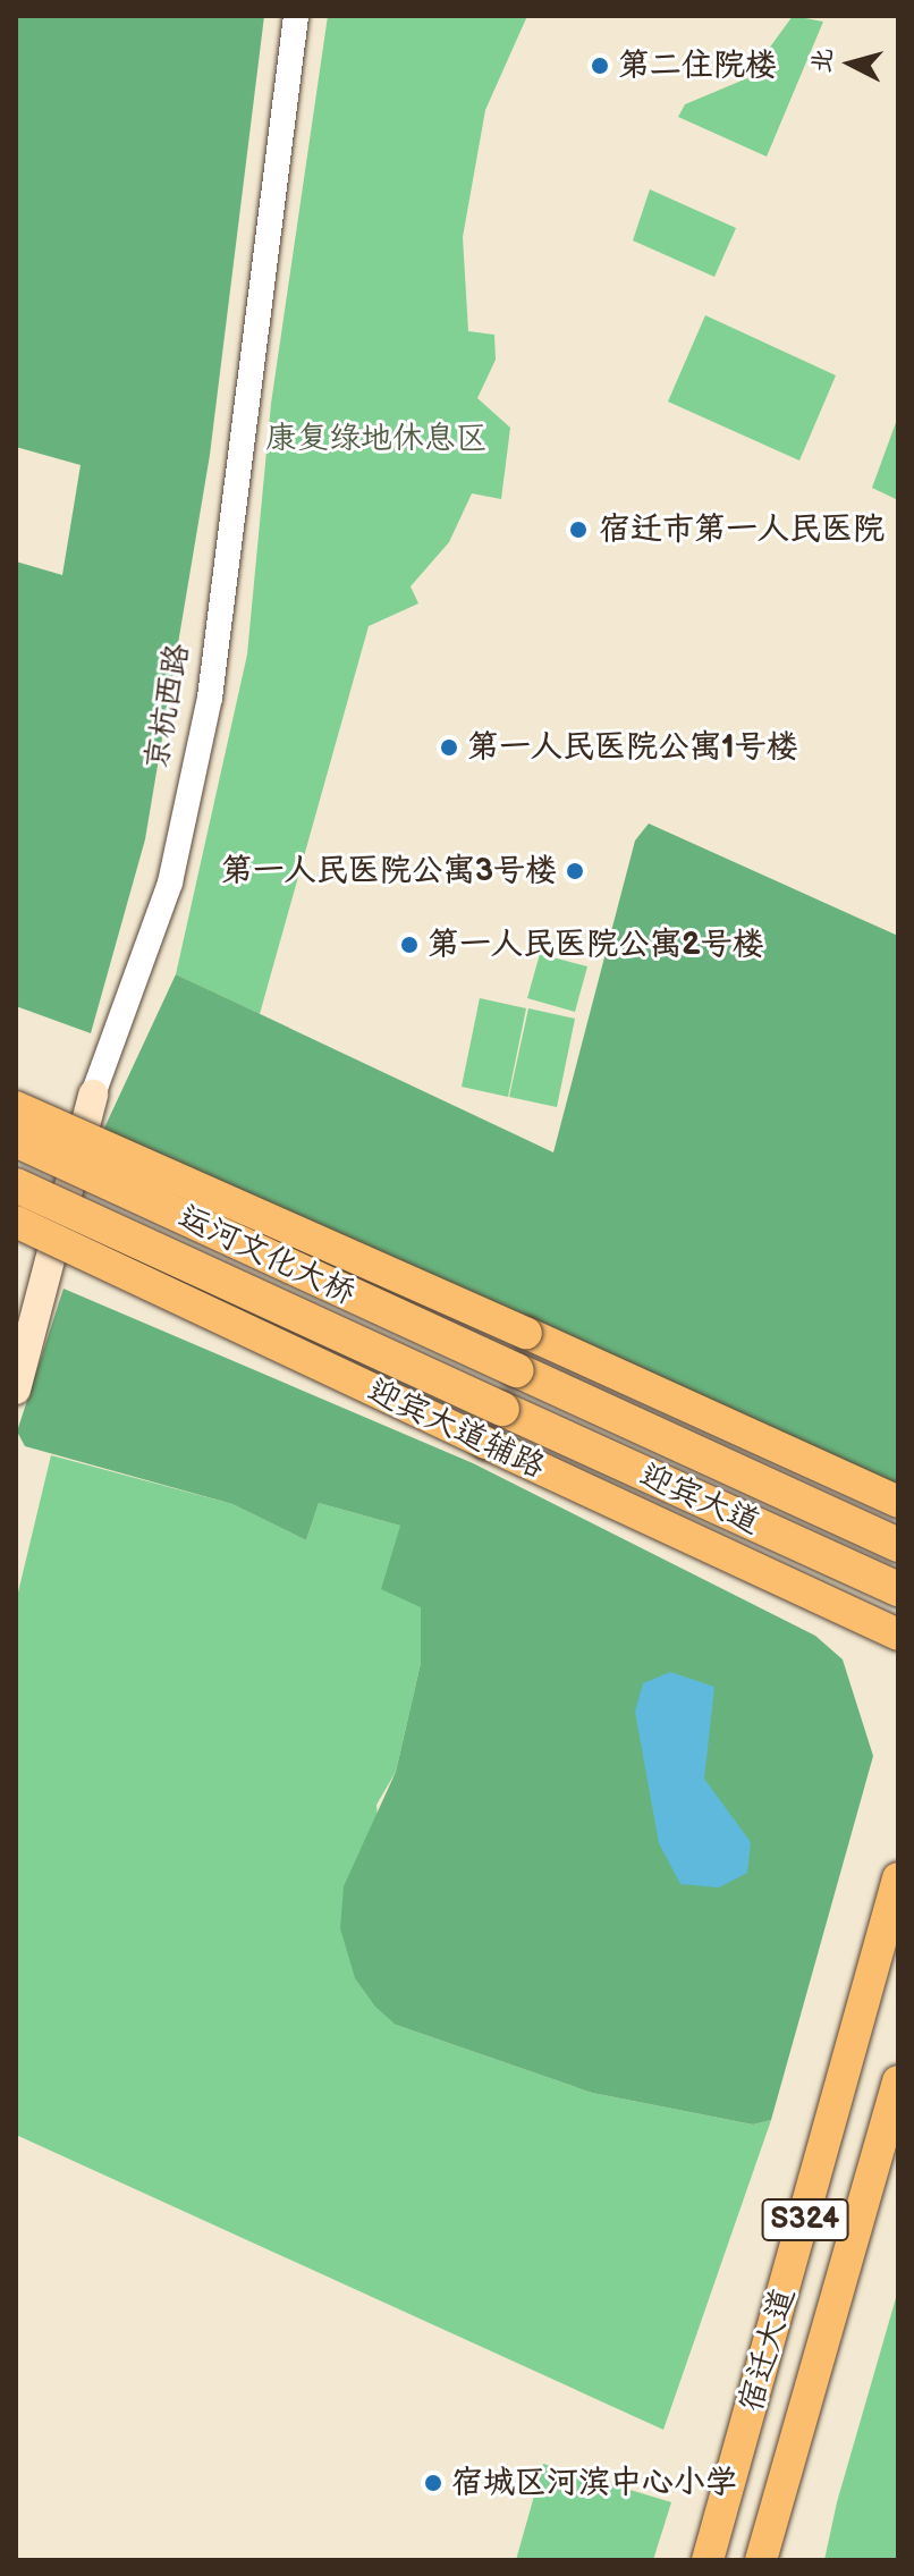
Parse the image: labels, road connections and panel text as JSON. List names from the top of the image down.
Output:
{
  "streets": {
    "highway": ["运河文化大桥", "迎宾大道"],
    "main road": [
      "京杭西路",
      "迎宾大道辅路",
      "S324",
      "宿迁大道"
    ]
  },
  "crossings": [
    ["运河文化大桥", "迎宾大道"]
  ],
  "parks": ["康复绿地休息区"],
  "places": [
    "第二住院楼",
    "宿迁市第一人民医院",
    "第一人民医院公寓1号楼",
    "第一人民医院公寓3号楼",
    "第一人民医院公寓2号楼",
    "宿城区河滨中心小学"
  ],
  "north": "left"
}
